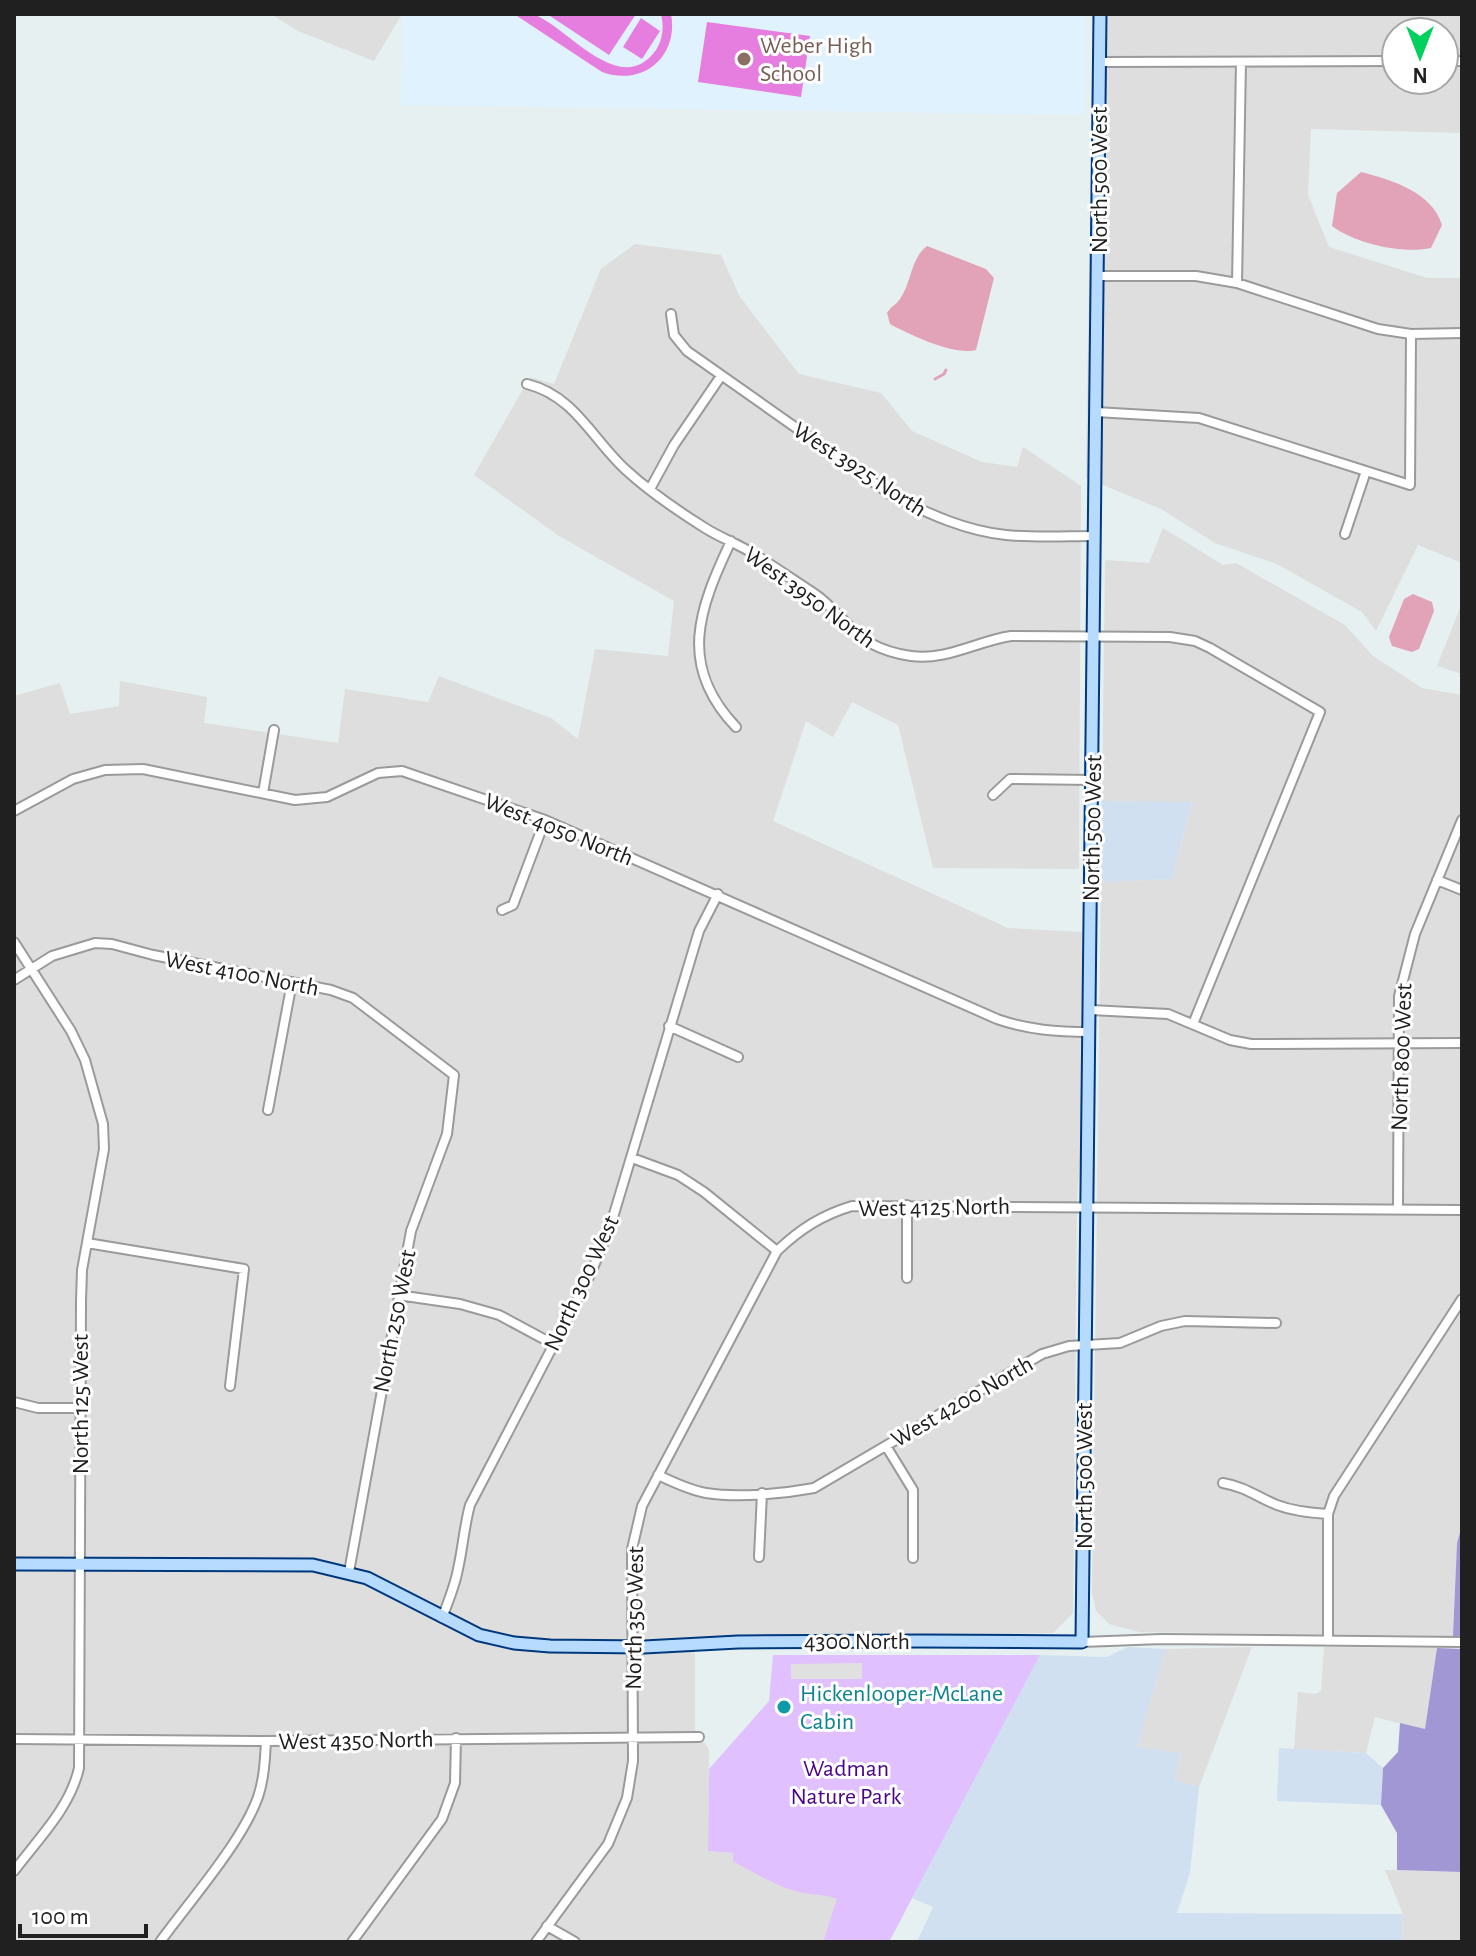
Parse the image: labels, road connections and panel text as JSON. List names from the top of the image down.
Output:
{
  "streets": {
    "street": [
      "North 500 West",
      "West 3925 North",
      "West 3950 North",
      "West 4050 North",
      "West 4100 North",
      "North 800 West",
      "West 4125 North",
      "North 300 West",
      "North 250 West",
      "West 4200 North",
      "North 125 West",
      "North 350 West",
      "4300 North",
      "West 4350 North"
    ]
  },
  "crossings": [
    ["North 500 West", "West 3925 North"],
    ["North 500 West", "West 3950 North"],
    ["North 500 West", "West 4050 North"],
    ["North 500 West", "West 4125 North"],
    ["North 500 West", "West 4200 North"],
    ["North 500 West", "4300 North"],
    ["West 4050 North", "North 300 West"],
    ["West 4100 North", "North 250 West"],
    ["West 4100 North", "North 125 West"],
    ["North 800 West", "West 4125 North"],
    ["West 4125 North", "North 350 West"],
    ["North 300 West", "4300 North"],
    ["North 250 West", "4300 North"],
    ["West 4200 North", "North 350 West"],
    ["North 125 West", "4300 North"],
    ["North 125 West", "West 4350 North"],
    ["North 350 West", "4300 North"],
    ["North 350 West", "West 4350 North"]
  ],
  "parks": ["Wadman Nature Park"],
  "places": ["Weber High School", "Hickenlooper-McLane Cabin"],
  "scale_bar": "100 m",
  "north": "bottom"
}
